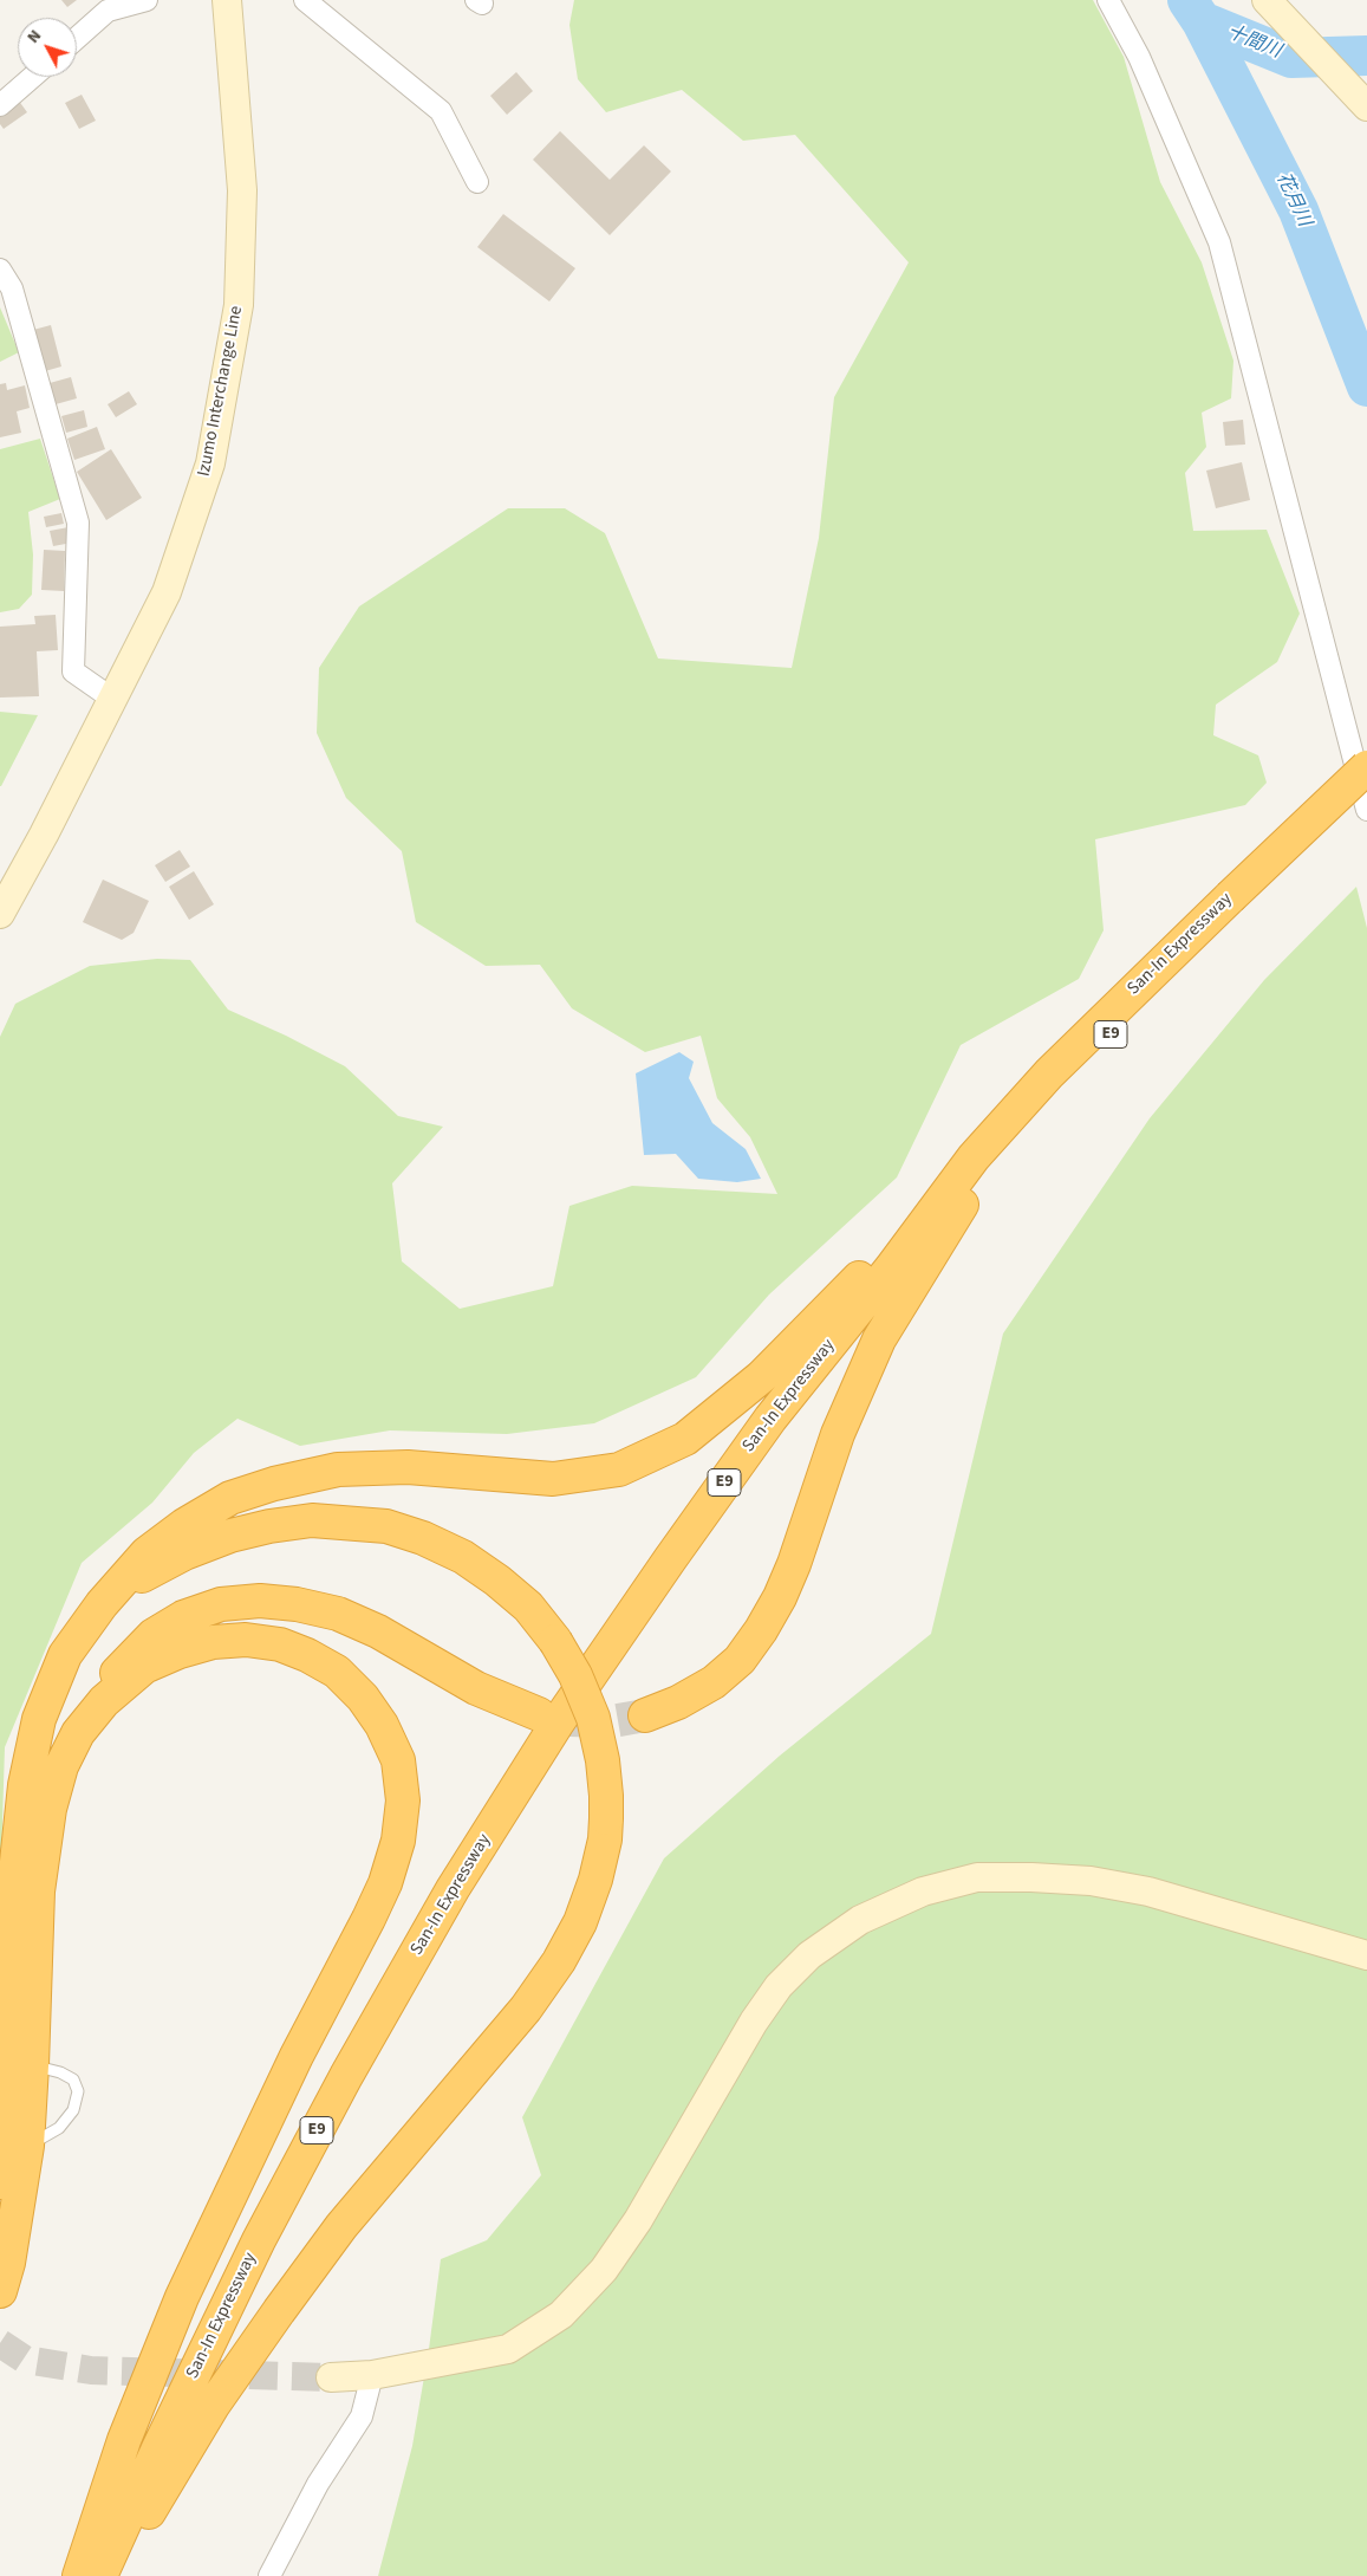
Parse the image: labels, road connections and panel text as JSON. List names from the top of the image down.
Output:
{
  "streets": {
    "highway": ["San-In Expressway", "E9"],
    "street": ["Izumo Interchange Line"]
  },
  "water": ["十間川", "花月川"],
  "north": "top left"
}
